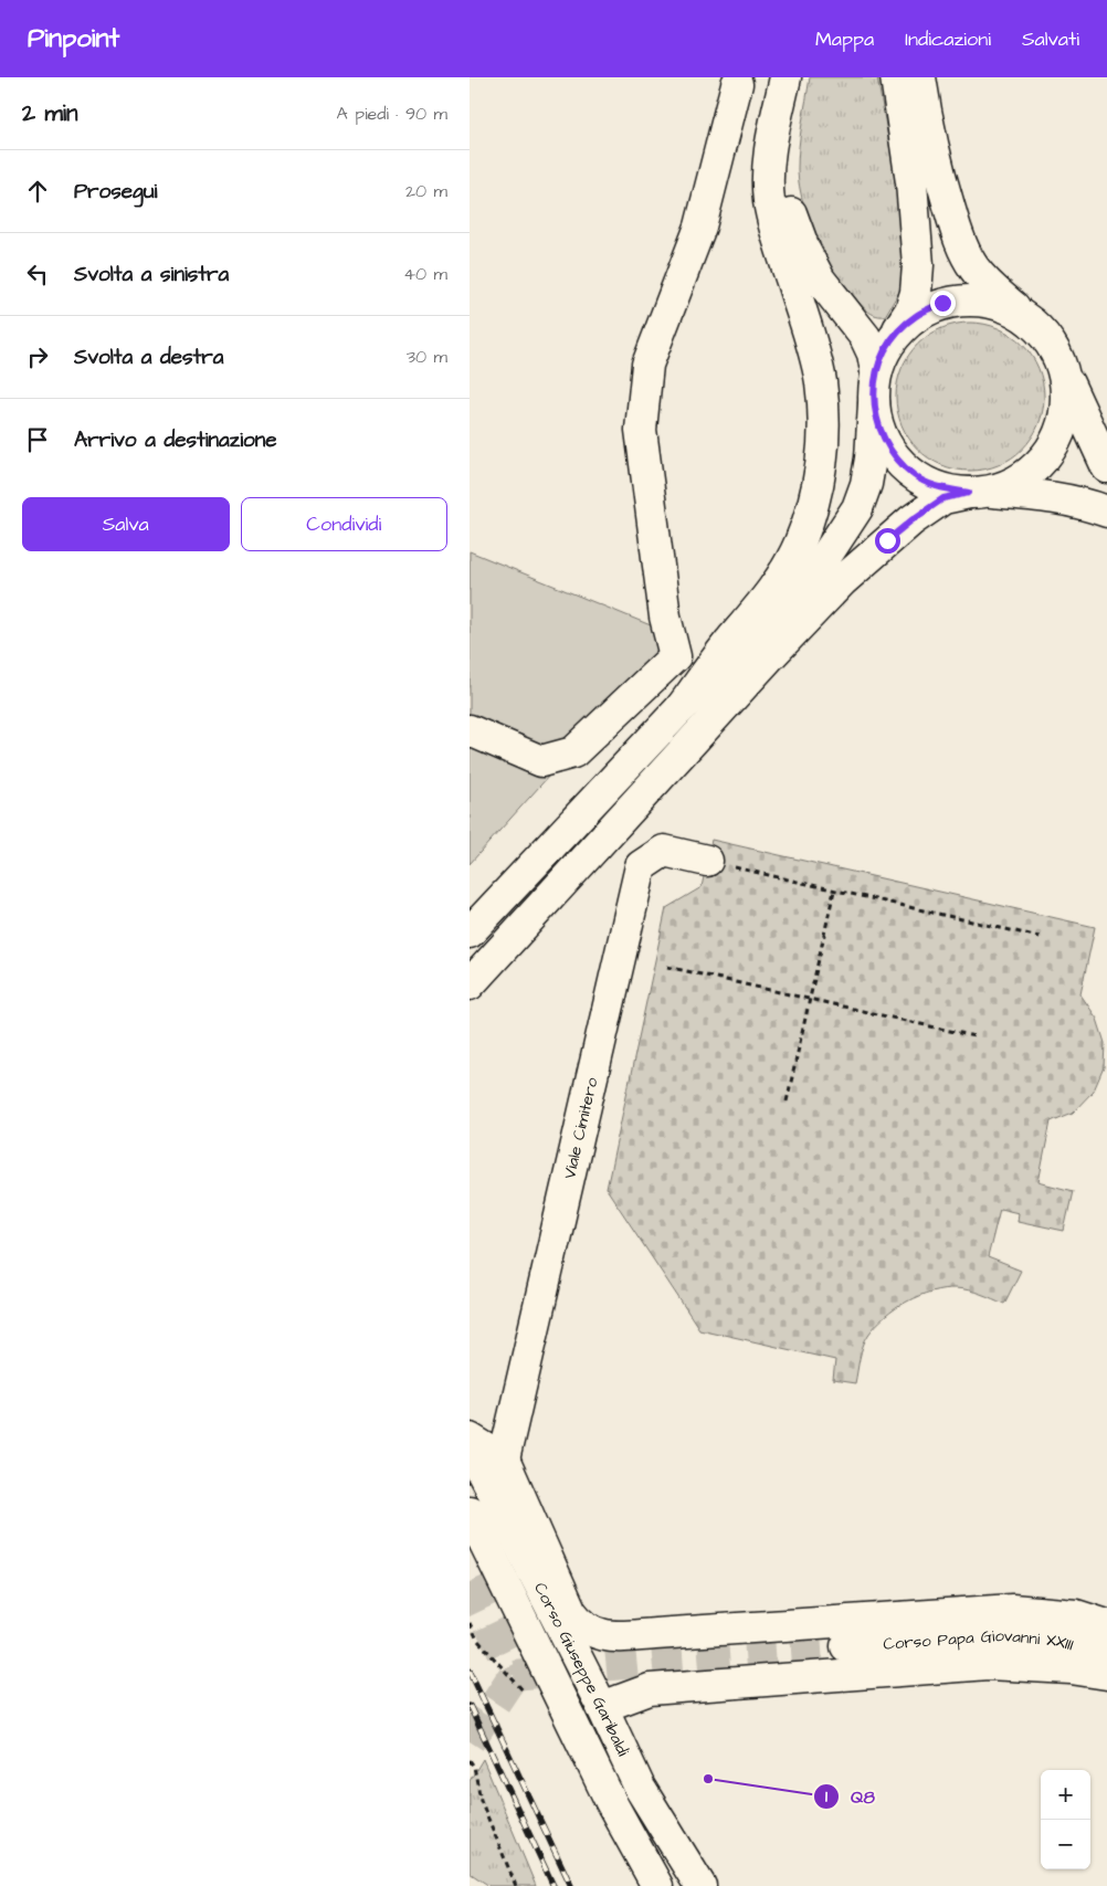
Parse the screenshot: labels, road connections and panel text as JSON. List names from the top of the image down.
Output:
{
  "streets": {
    "main road": ["Viale Cimitero", "Corso Papa Giovanni XXIII", "Corso Giuseppe Garibaldi"]
  },
  "places": ["Q8"],
  "page": {
    "header": "Pinpoint",
    "nav": ["Mappa", "Indicazioni", "Salvati"],
    "heading": ["2 min", "A piedi · 90 m"],
    "list": [
      ["Prosegui", "20 m"],
      ["Svolta a sinistra", "40 m"],
      ["Svolta a destra", "30 m"],
      "Arrivo a destinazione"
    ],
    "buttons": ["Salva", "Condividi"],
    "map_buttons": ["+", "−"]
  }
}
